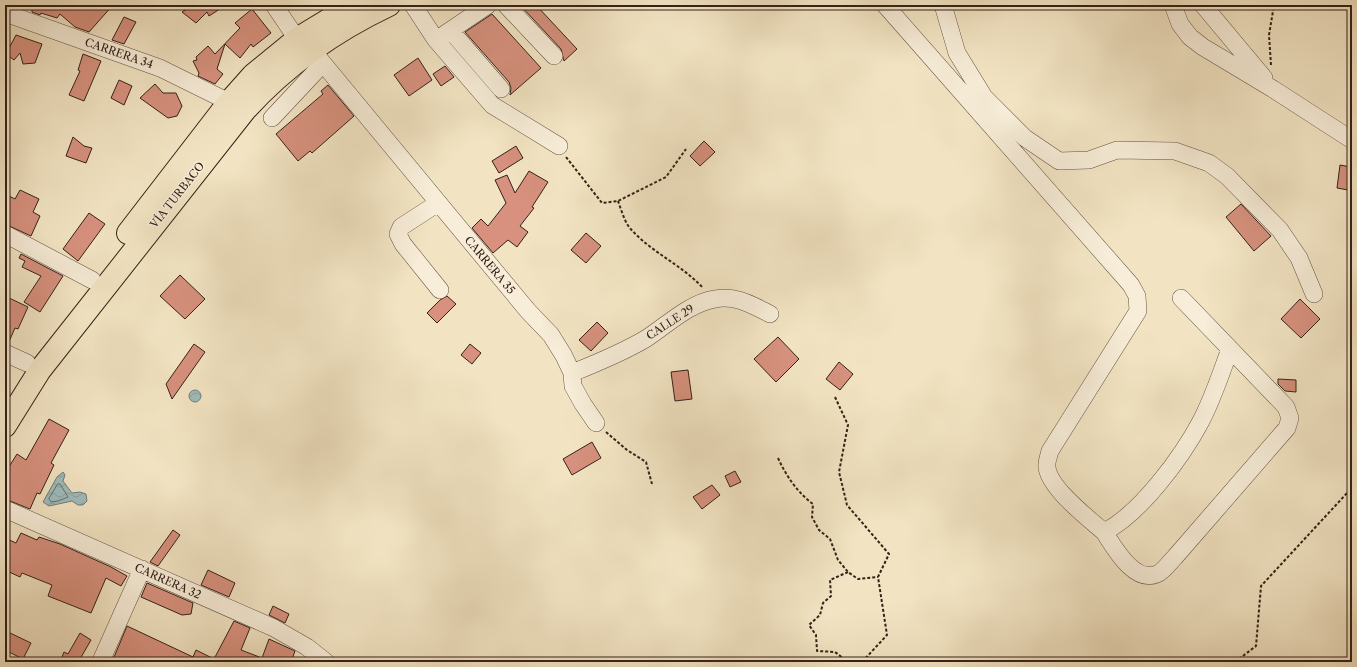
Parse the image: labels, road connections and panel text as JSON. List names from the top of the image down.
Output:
{
  "streets": {
    "highway": ["VÍA TURBACO"],
    "street": [
      "CARRERA 34",
      "CARRERA 35",
      "CALLE 29",
      "CARRERA 32"
    ]
  },
  "crossings": [
    ["CARRERA 34", "VÍA TURBACO"],
    ["VÍA TURBACO", "CARRERA 35"],
    ["CARRERA 35", "CALLE 29"]
  ]
}
